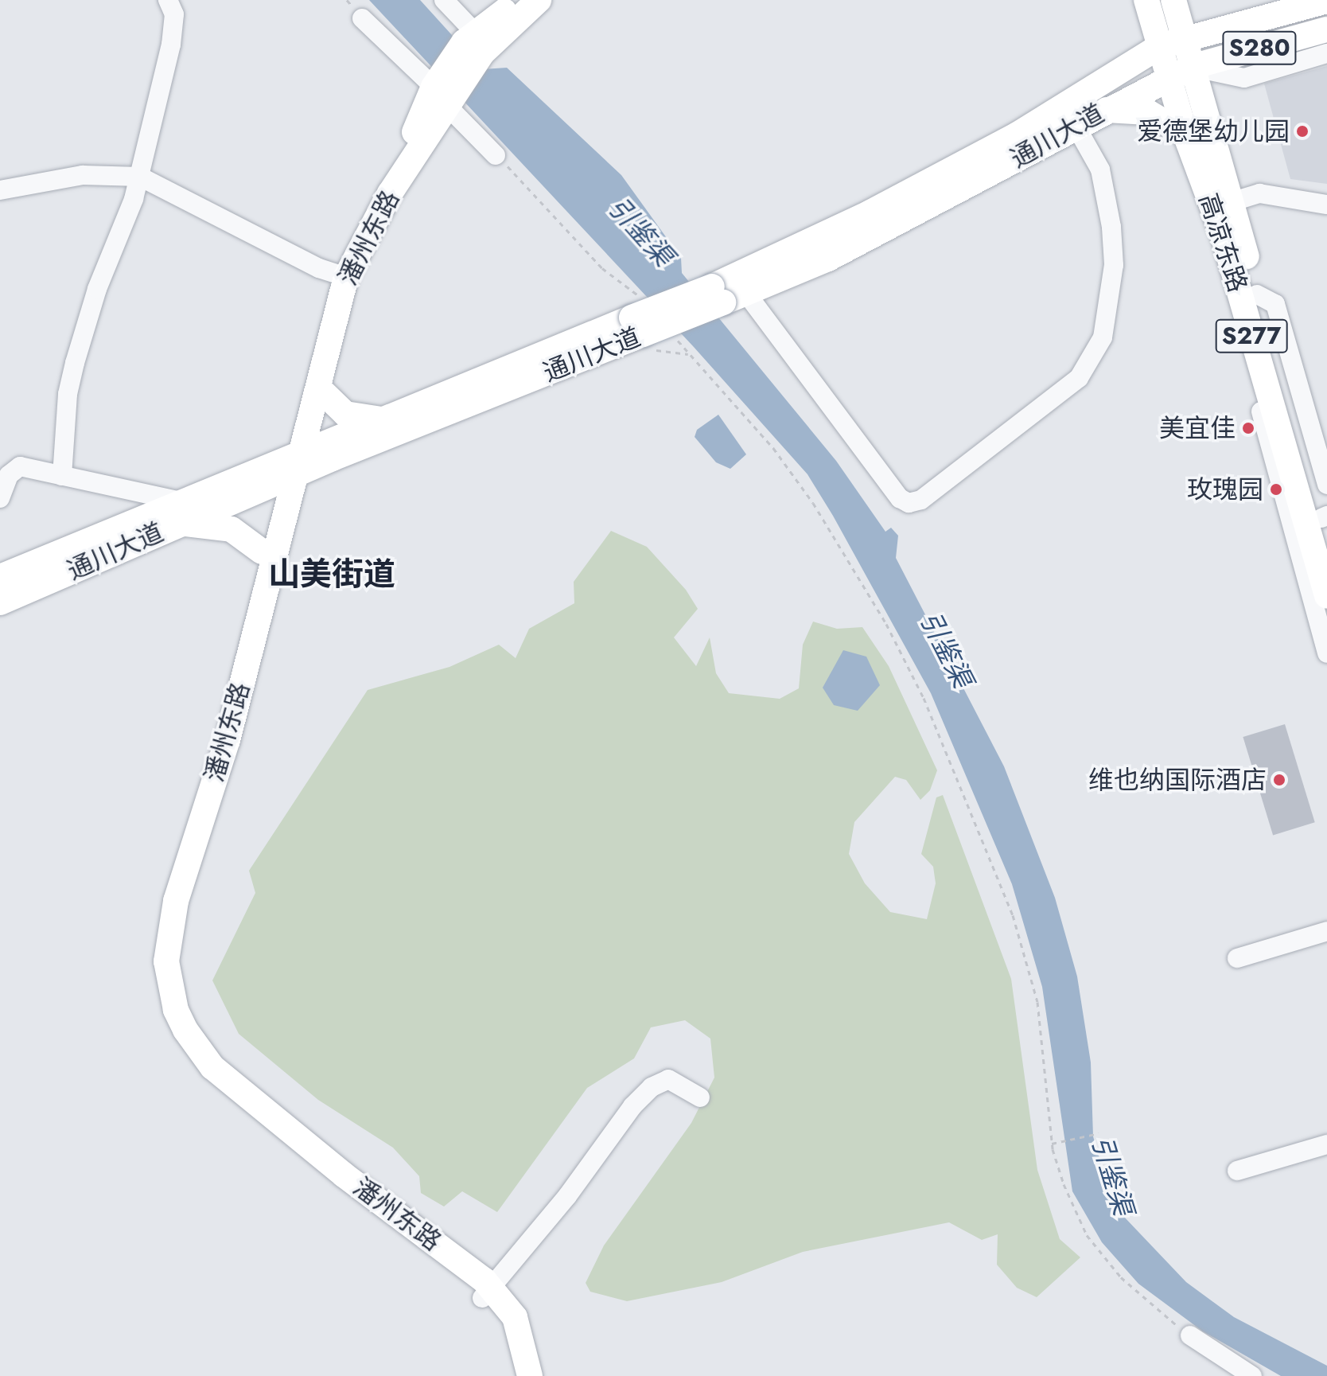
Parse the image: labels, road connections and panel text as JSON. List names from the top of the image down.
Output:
{
  "streets": {
    "main road": [
      "S280",
      "通川大道",
      "潘州东路",
      "高凉东路",
      "S277"
    ]
  },
  "crossings": [
    ["S280", "通川大道"],
    ["S280", "高凉东路"],
    ["通川大道", "潘州东路"],
    ["通川大道", "高凉东路"]
  ],
  "districts": ["山美街道"],
  "water": ["引鉴渠"],
  "places": [
    "爱德堡幼儿园",
    "美宜佳",
    "玫瑰园",
    "维也纳国际酒店"
  ]
}
